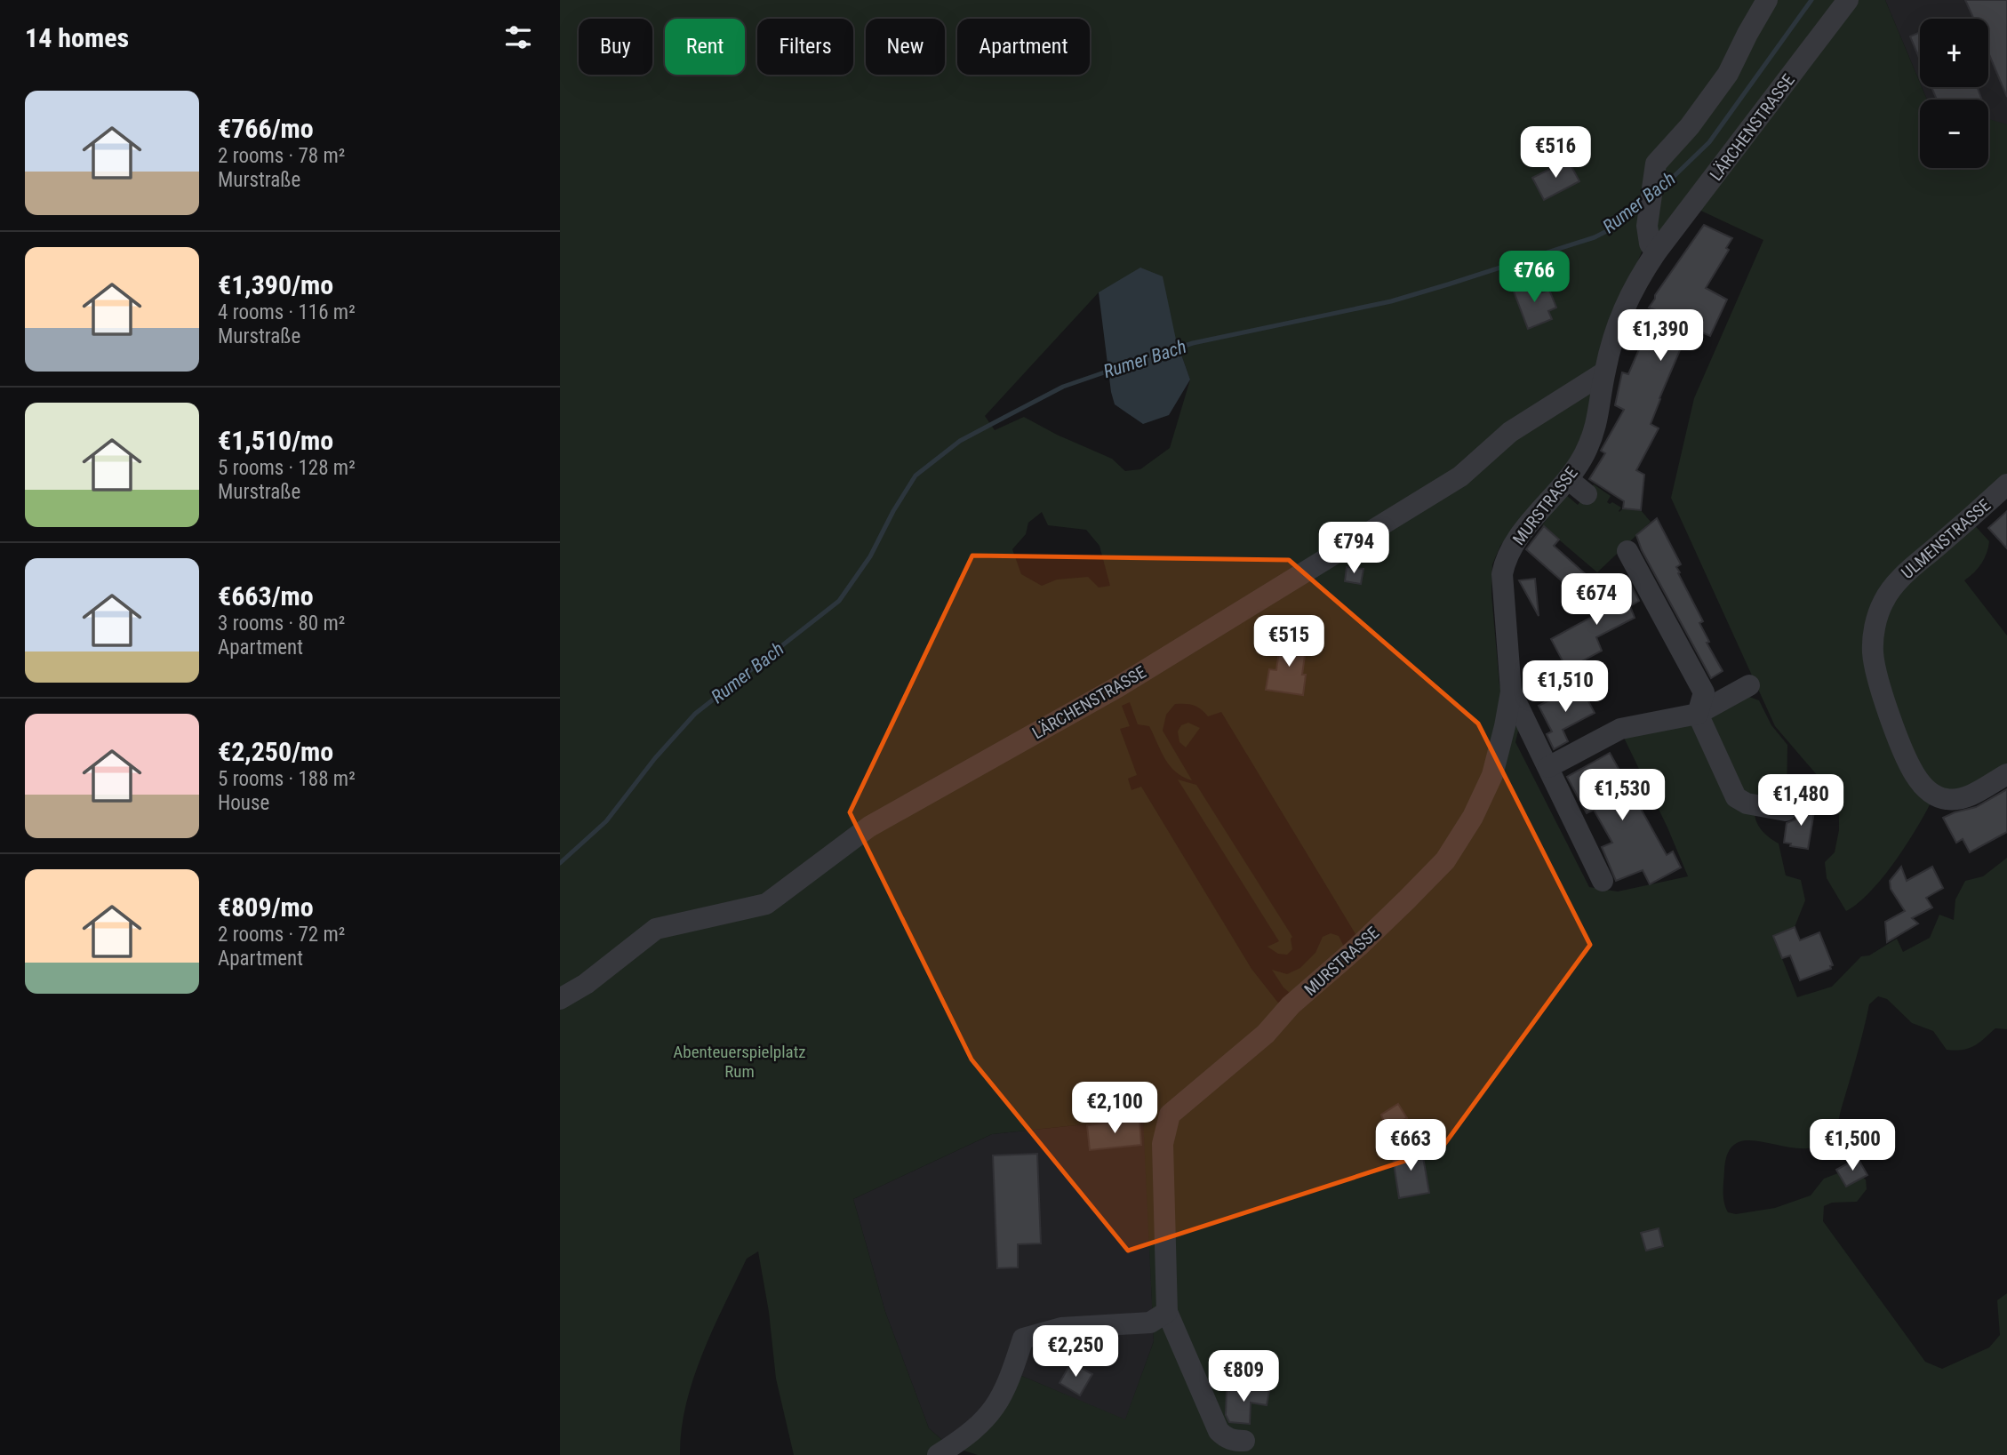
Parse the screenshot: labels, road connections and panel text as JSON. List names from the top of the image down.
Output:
{
  "streets": {
    "street": ["LÄRCHENSTRASSE", "MURSTRASSE", "ULMENSTRASSE"]
  },
  "crossings": [
    ["LÄRCHENSTRASSE", "MURSTRASSE"]
  ],
  "water": ["Rumer Bach"],
  "parks": ["Abenteuerspielplatz Rum"],
  "page": {
    "heading": "14 homes",
    "map_buttons": ["+", "−"],
    "chip": [
      "Buy",
      "Rent",
      "Filters",
      "New",
      "Apartment"
    ],
    "list": [
      {
        "name": "€766/mo",
        "note": "2 rooms · 78 m² · Murstraße"
      },
      {
        "name": "€1,390/mo",
        "note": "4 rooms · 116 m² · Murstraße"
      },
      {
        "name": "€1,510/mo",
        "note": "5 rooms · 128 m² · Murstraße"
      },
      {
        "name": "€663/mo",
        "note": "3 rooms · 80 m² · Apartment"
      },
      {
        "name": "€2,250/mo",
        "note": "5 rooms · 188 m² · House"
      },
      {
        "name": "€809/mo",
        "note": "2 rooms · 72 m² · Apartment"
      }
    ],
    "price": [
      "€516",
      "€766",
      "€1,390",
      "€794",
      "€674",
      "€515",
      "€1,510",
      "€1,530",
      "€1,480",
      "€2,100",
      "€663",
      "€1,500",
      "€2,250",
      "€809"
    ]
  }
}
